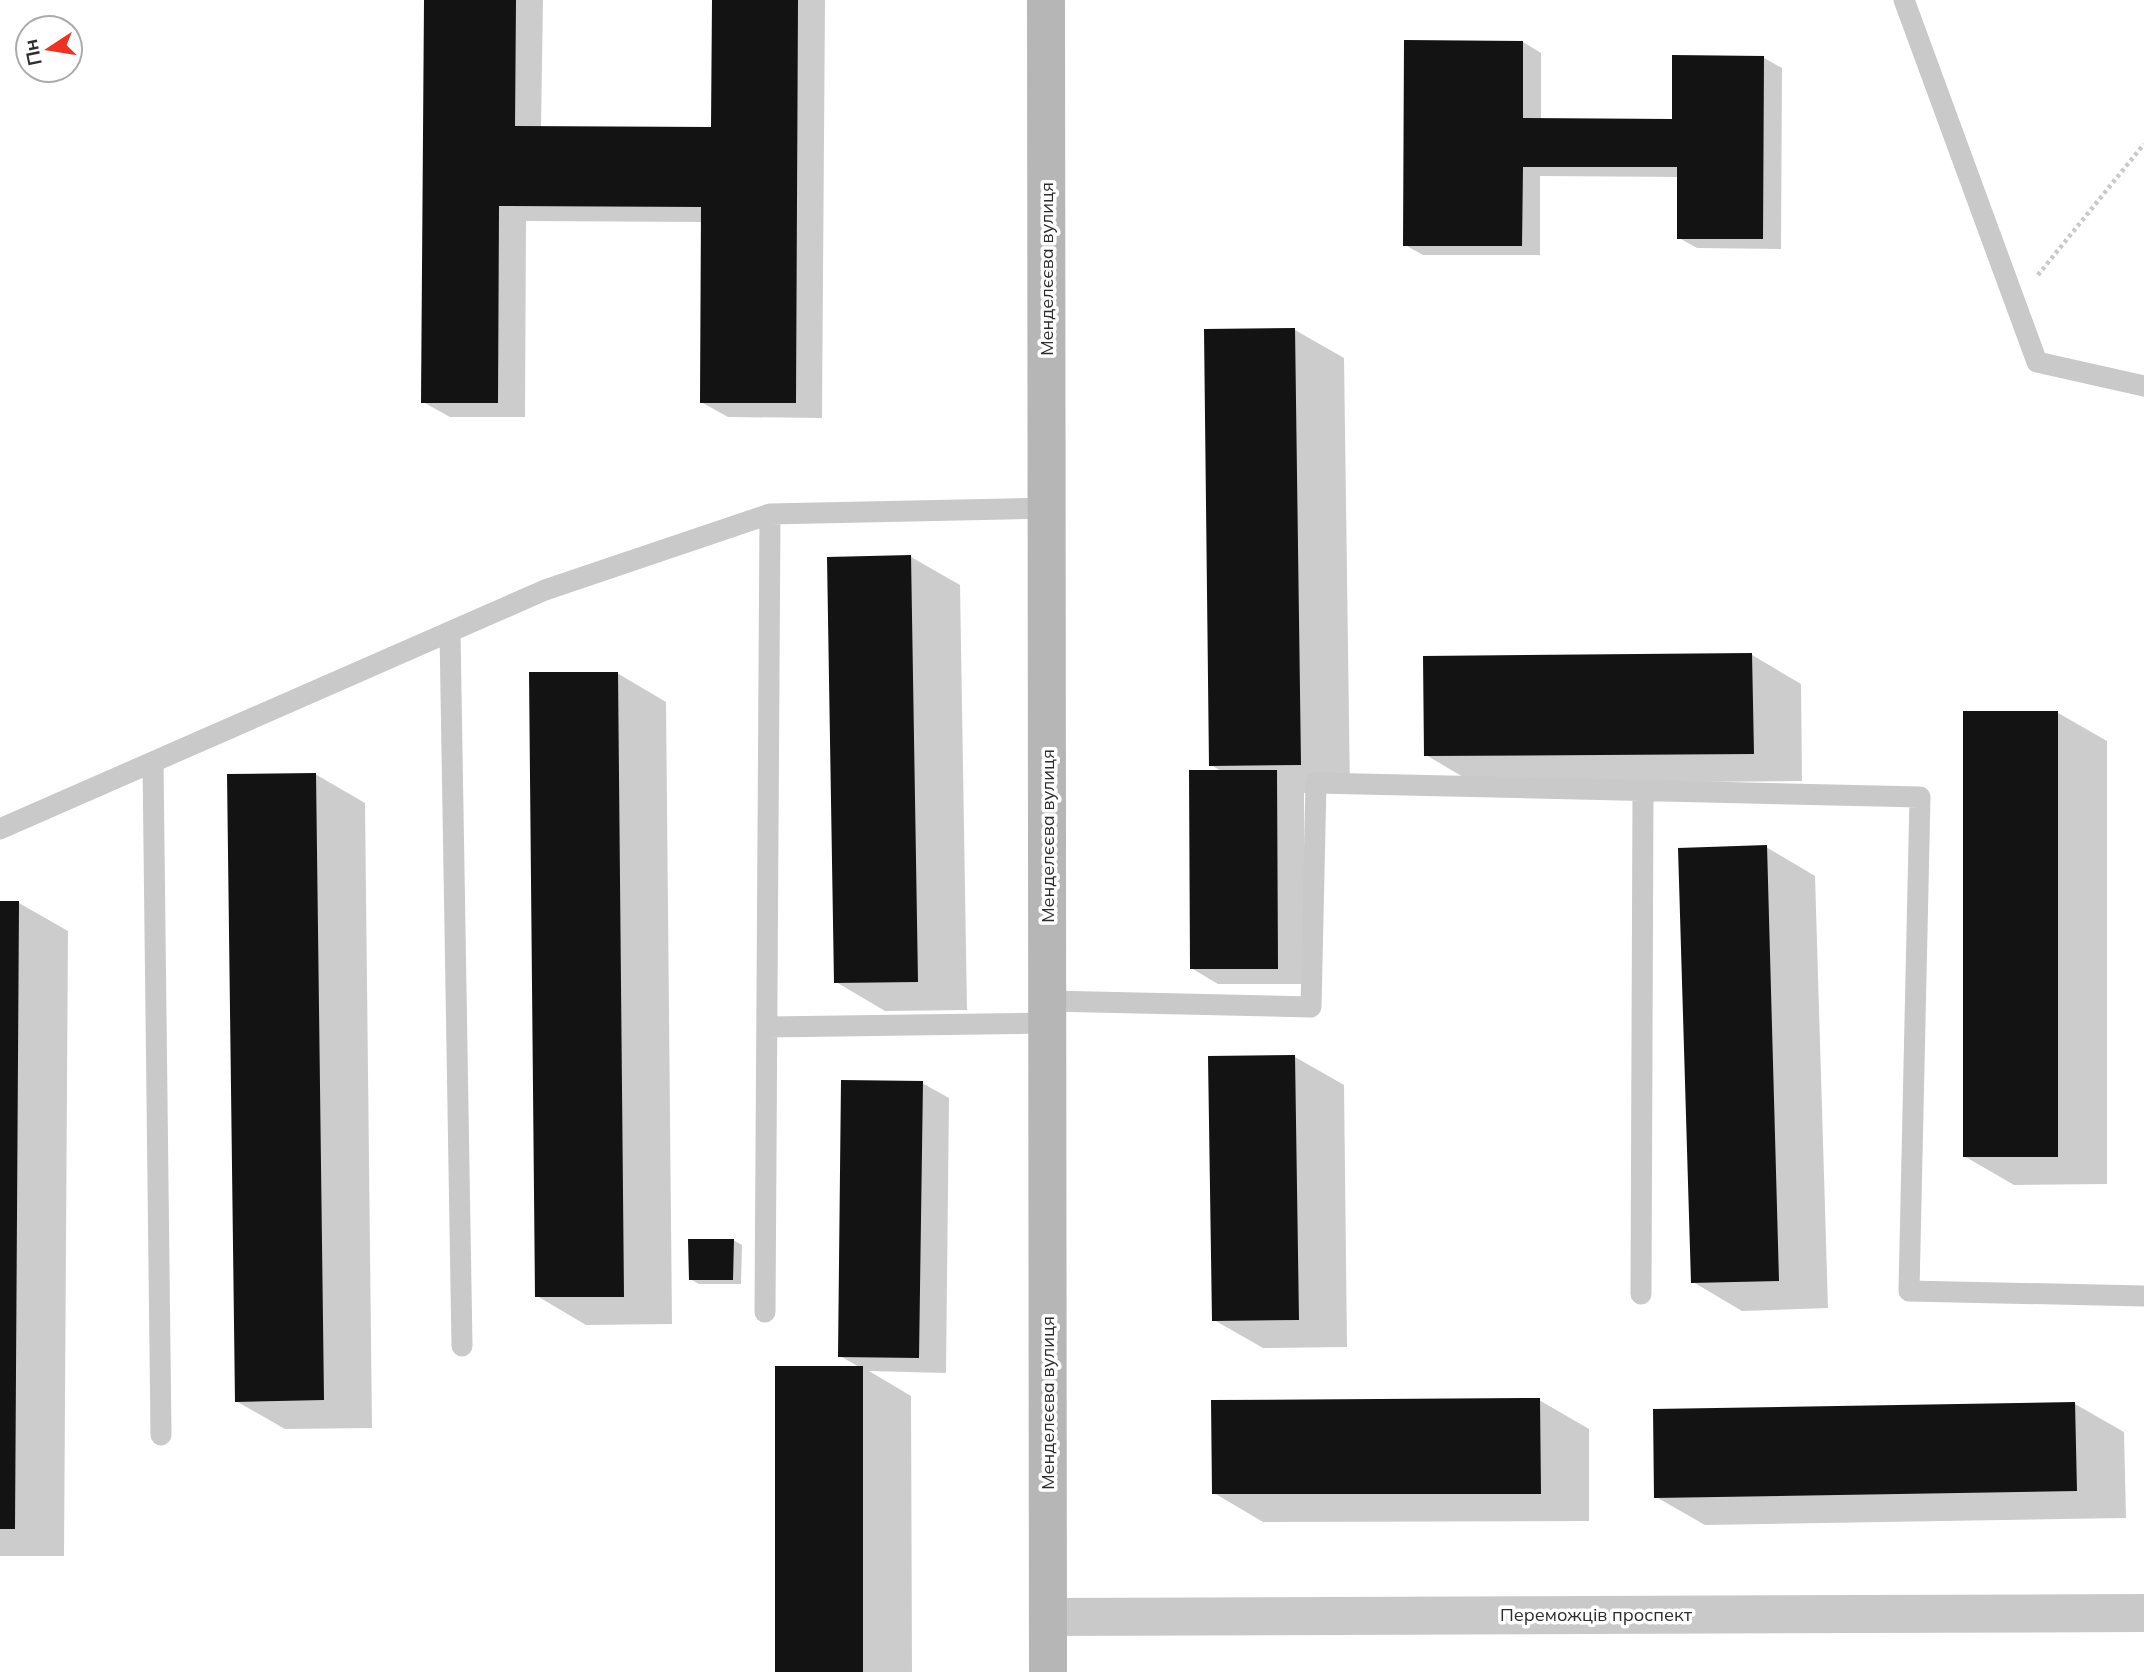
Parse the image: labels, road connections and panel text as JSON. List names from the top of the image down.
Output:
{
  "streets": {
    "street": ["Менделєєва вулиця", "Переможців проспект"]
  },
  "crossings": [
    ["Менделєєва вулиця", "Переможців проспект"]
  ],
  "north": "left"
}
